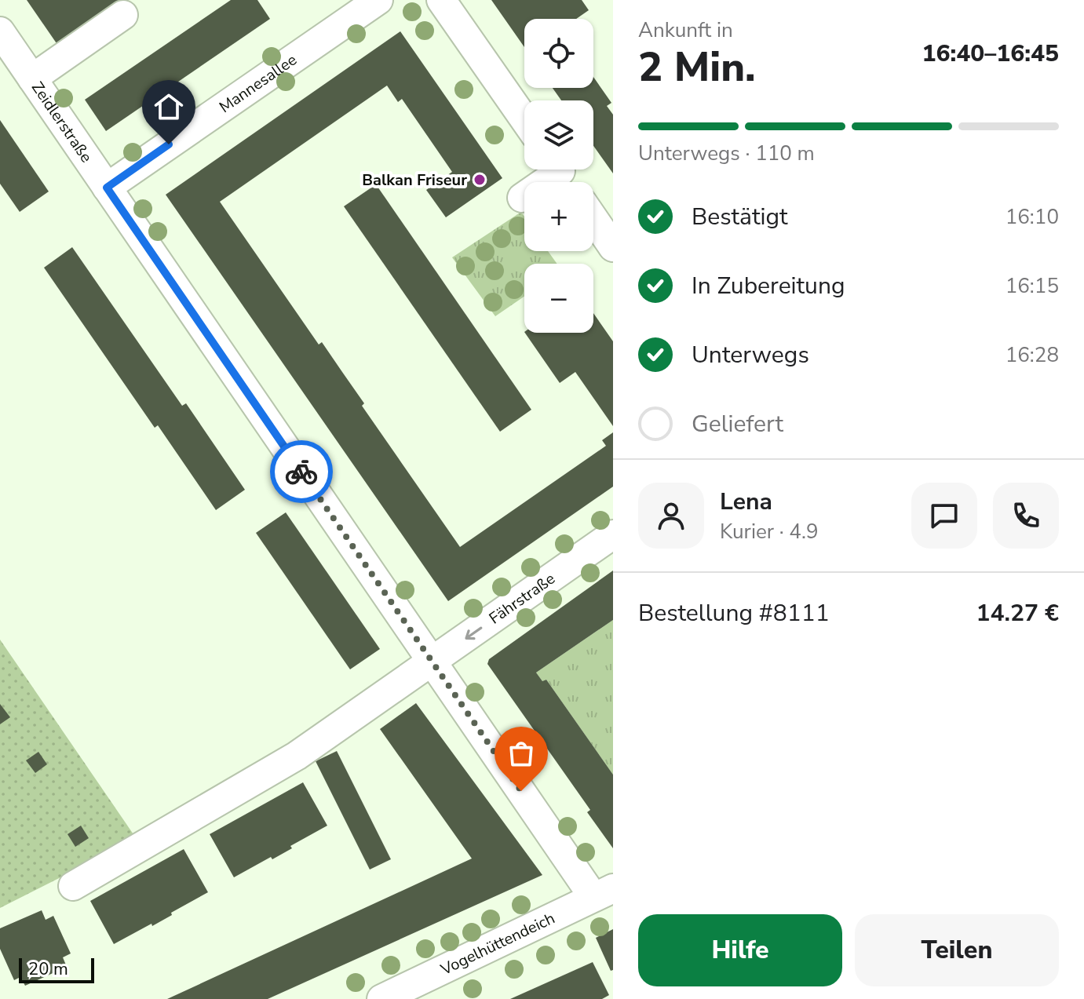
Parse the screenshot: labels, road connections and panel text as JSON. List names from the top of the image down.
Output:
{
  "streets": {
    "street": [
      "Mannesallee",
      "Zeidlerstraße",
      "Fährstraße",
      "Vogelhüttendeich"
    ]
  },
  "crossings": [
    ["Mannesallee", "Zeidlerstraße"],
    ["Zeidlerstraße", "Fährstraße"],
    ["Zeidlerstraße", "Vogelhüttendeich"]
  ],
  "places": ["Balkan Friseur"],
  "scale_bar": "20 m",
  "page": {
    "heading": ["2 Min.", "Ankunft in", "16:40–16:45"],
    "panel": [
      "Lena",
      "Kurier · 4.9",
      "Bestellung #8111",
      "14.27 €"
    ],
    "map_buttons": ["+", "−"],
    "bar": "Unterwegs · 110 m",
    "list": [
      ["Bestätigt", "16:10"],
      ["In Zubereitung", "16:15"],
      ["Unterwegs", "16:28"],
      "Geliefert"
    ],
    "buttons": ["Hilfe", "Teilen"],
    "scale": "20 m"
  }
}
